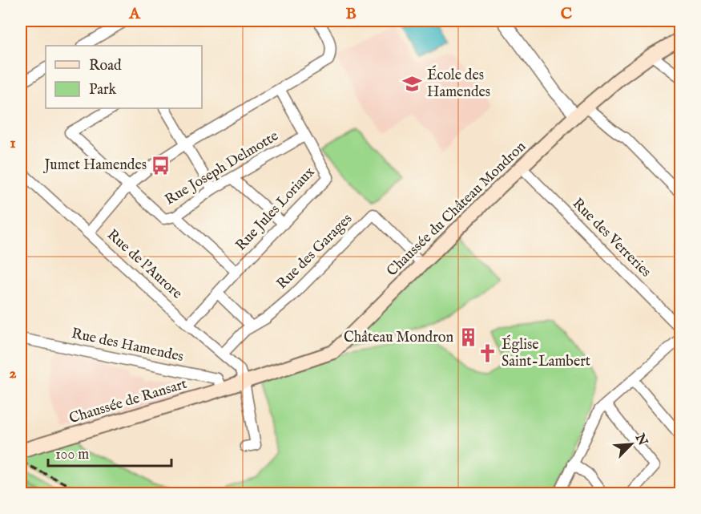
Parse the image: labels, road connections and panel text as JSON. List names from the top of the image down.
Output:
{
  "streets": {
    "main road": ["Chaussée du Château Mondron", "Chaussée de Ransart"],
    "street": [
      "Rue Joseph Delmotte",
      "Rue Jules Loriaux",
      "Rue des Verreries",
      "Rue des Garages",
      "Rue de l'Aurore",
      "Rue des Hamendes"
    ]
  },
  "crossings": [
    ["Rue Joseph Delmotte", "Rue Jules Loriaux"],
    ["Rue Jules Loriaux", "Rue de l'Aurore"],
    ["Chaussée du Château Mondron", "Rue des Verreries"],
    ["Chaussée du Château Mondron", "Rue des Garages"],
    ["Chaussée du Château Mondron", "Rue de l'Aurore"],
    ["Chaussée du Château Mondron", "Chaussée de Ransart"],
    ["Rue des Garages", "Rue de l'Aurore"],
    ["Rue de l'Aurore", "Chaussée de Ransart"],
    ["Rue des Hamendes", "Chaussée de Ransart"]
  ],
  "places": {
    "school or university": ["École des Hamendes"],
    "bus stop": ["Jumet Hamendes"],
    "building": ["Château Mondron"],
    "church": ["Église Saint-Lambert"]
  },
  "legend": ["Road", "Park"],
  "scale_bar": "100 m",
  "north": "top right",
  "grid": {
    "columns": ["A", "B", "C"],
    "rows": ["1", "2"]
  }
}
